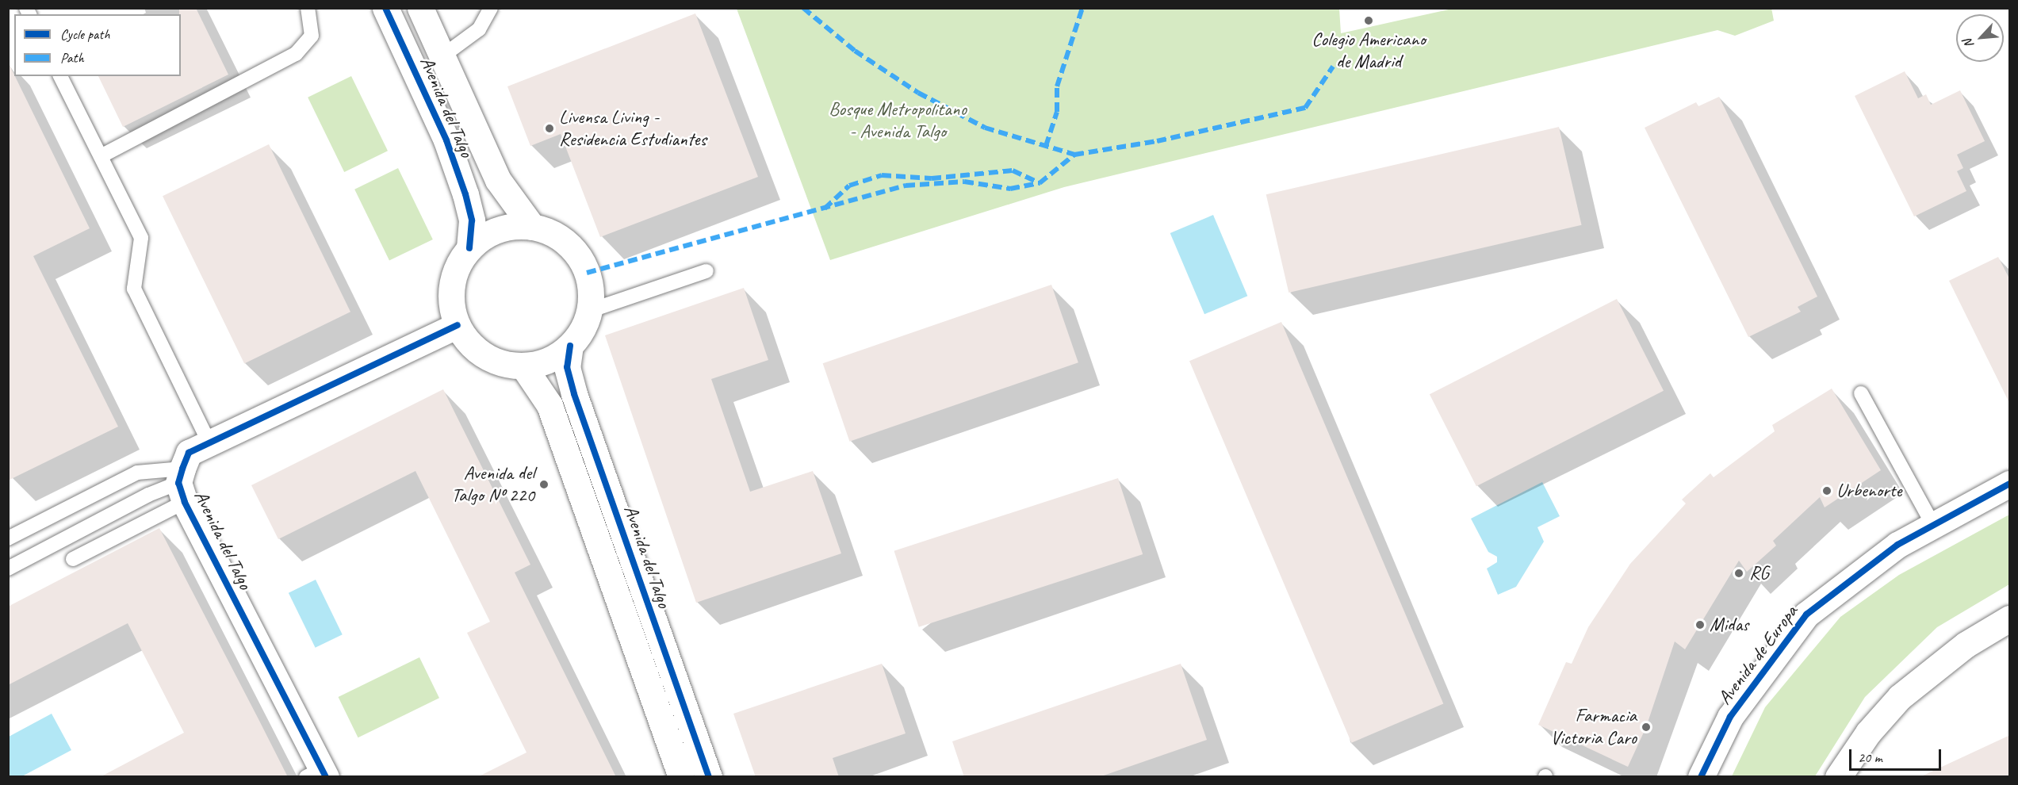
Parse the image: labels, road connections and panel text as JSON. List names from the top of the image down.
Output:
{
  "streets": {
    "street": ["Avenida del Talgo", "Avenida de Europa"]
  },
  "parks": ["Bosque Metropolitano - Avenida Talgo"],
  "places": [
    "Colegio Americano de Madrid",
    "Livensa Living - Residencia Estudiantes",
    "Avenida del Talgo Nº 220",
    "Urbenorte",
    "RG",
    "Midas",
    "Farmacia Victoria Caro"
  ],
  "legend": ["Cycle path", "Path"],
  "scale_bar": "20 m",
  "north": "bottom left"
}
